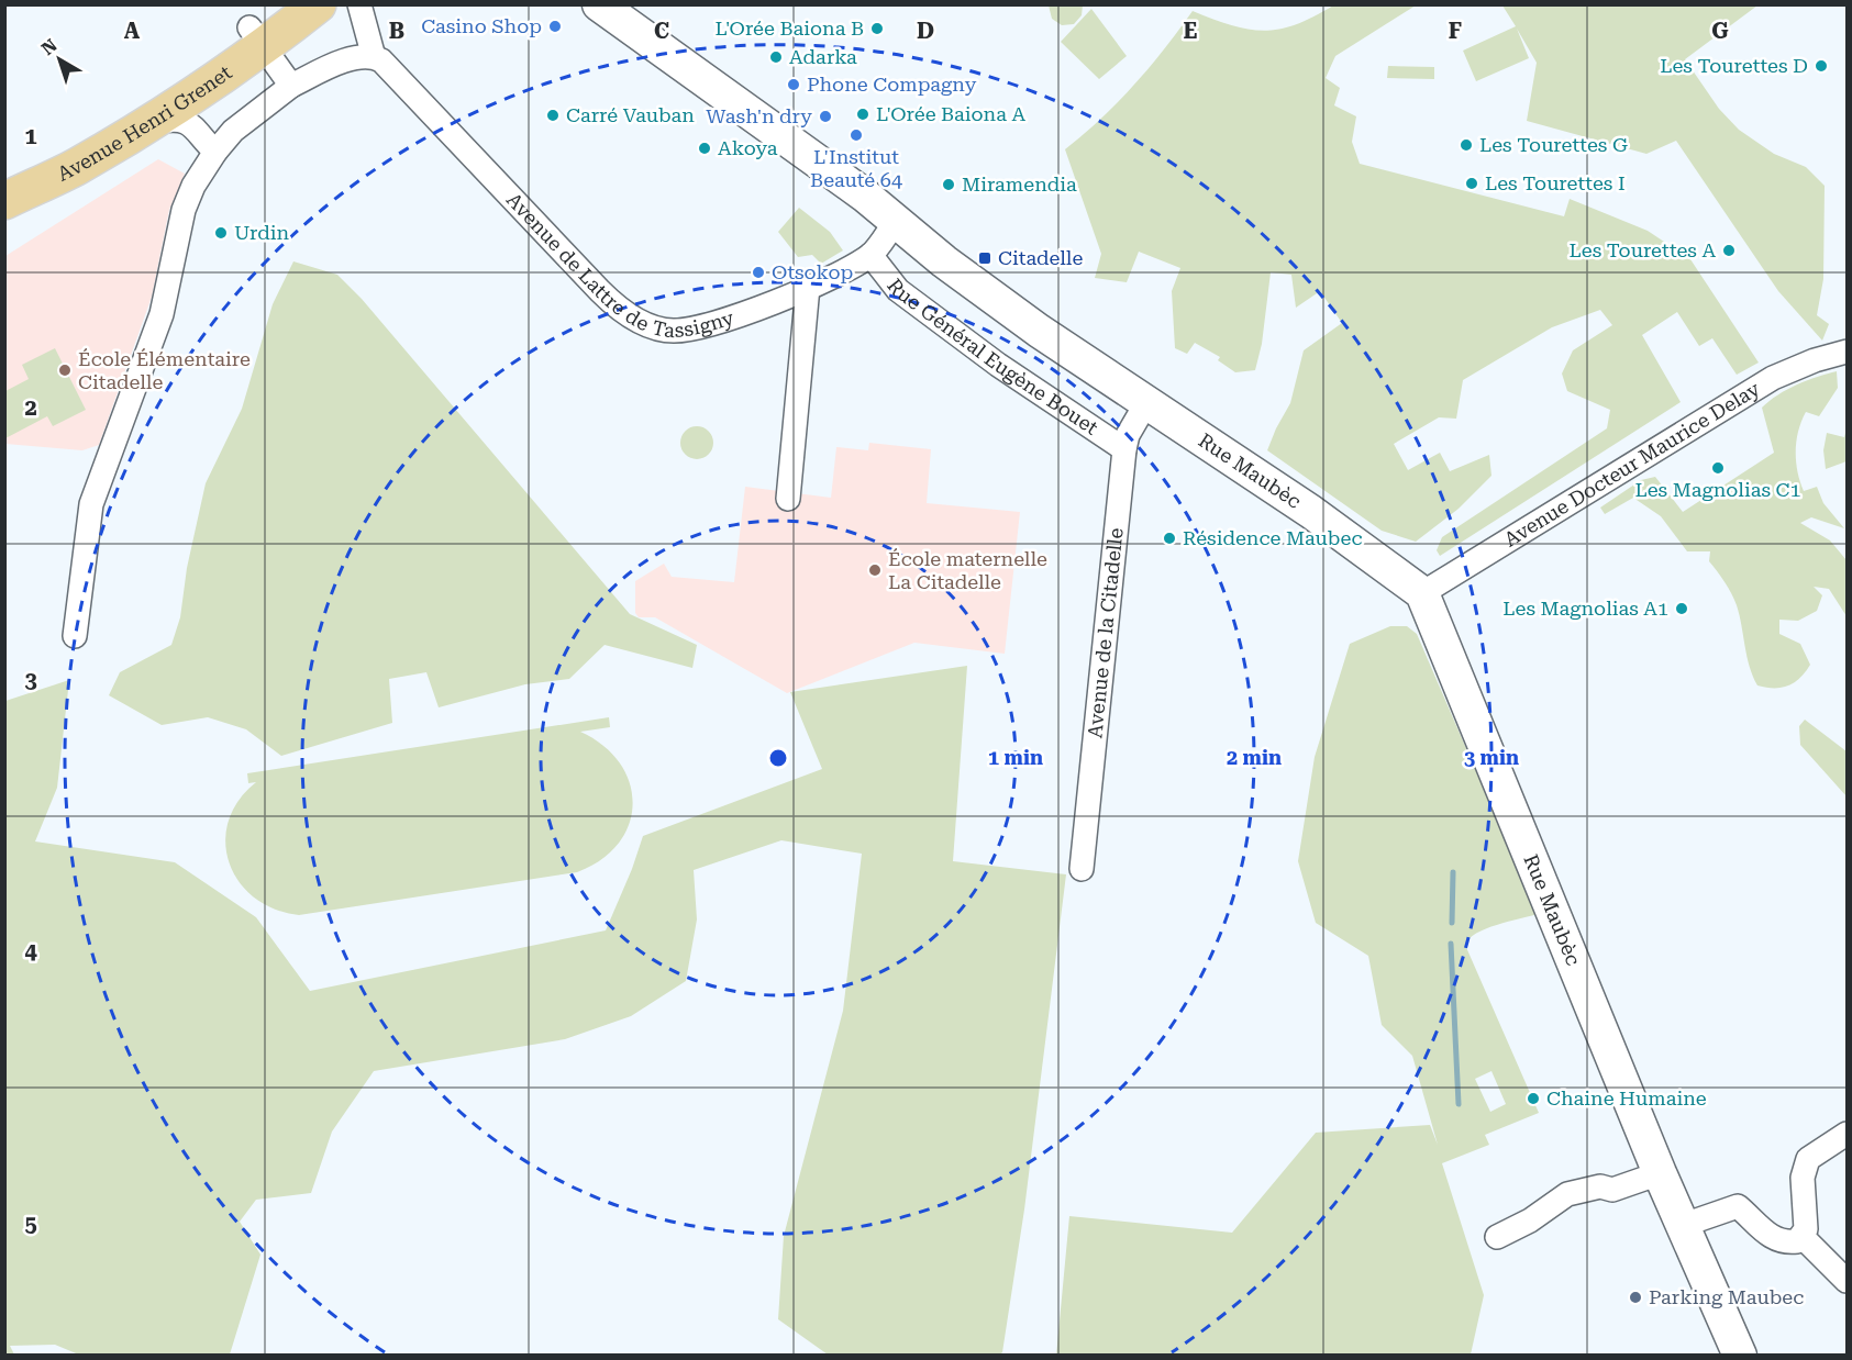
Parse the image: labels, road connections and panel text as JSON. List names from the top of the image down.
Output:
{
  "streets": {
    "main road": ["Avenue Henri Grenet", "Rue Maubèc"],
    "street": [
      "Avenue de Lattre de Tassigny",
      "Rue Général Eugène Bouet",
      "Avenue Docteur Maurice Delay",
      "Avenue de la Citadelle"
    ]
  },
  "crossings": [
    ["Avenue de Lattre de Tassigny", "Rue Général Eugène Bouet"],
    ["Avenue de Lattre de Tassigny", "Rue Maubèc"],
    ["Rue Général Eugène Bouet", "Avenue de la Citadelle"],
    ["Avenue Docteur Maurice Delay", "Rue Maubèc"],
    ["Rue Maubèc", "Avenue de la Citadelle"]
  ],
  "places": {
    "other": [
      "Casino Shop",
      "L'Orée Baiona B",
      "Adarka",
      "Les Tourettes D",
      "Phone Compagny",
      "L'Orée Baiona A",
      "Carré Vauban",
      "Wash'n dry",
      "L'Institut Beauté 64",
      "Les Tourettes G",
      "Akoya",
      "Les Tourettes I",
      "Miramendia",
      "Urdin",
      "Les Tourettes A",
      "Otsokop",
      "École Élémentaire Citadelle",
      "Les Magnolias C1",
      "Résidence Maubec",
      "École maternelle La Citadelle",
      "Les Magnolias A1",
      "Chaine Humaine",
      "Parking Maubec"
    ],
    "transit": ["Citadelle"]
  },
  "north": "top left",
  "grid": {
    "columns": [
      "A",
      "B",
      "C",
      "D",
      "E",
      "F",
      "G"
    ],
    "rows": [
      "1",
      "2",
      "3",
      "4",
      "5"
    ]
  },
  "rings": ["1 min", "2 min", "3 min"]
}
